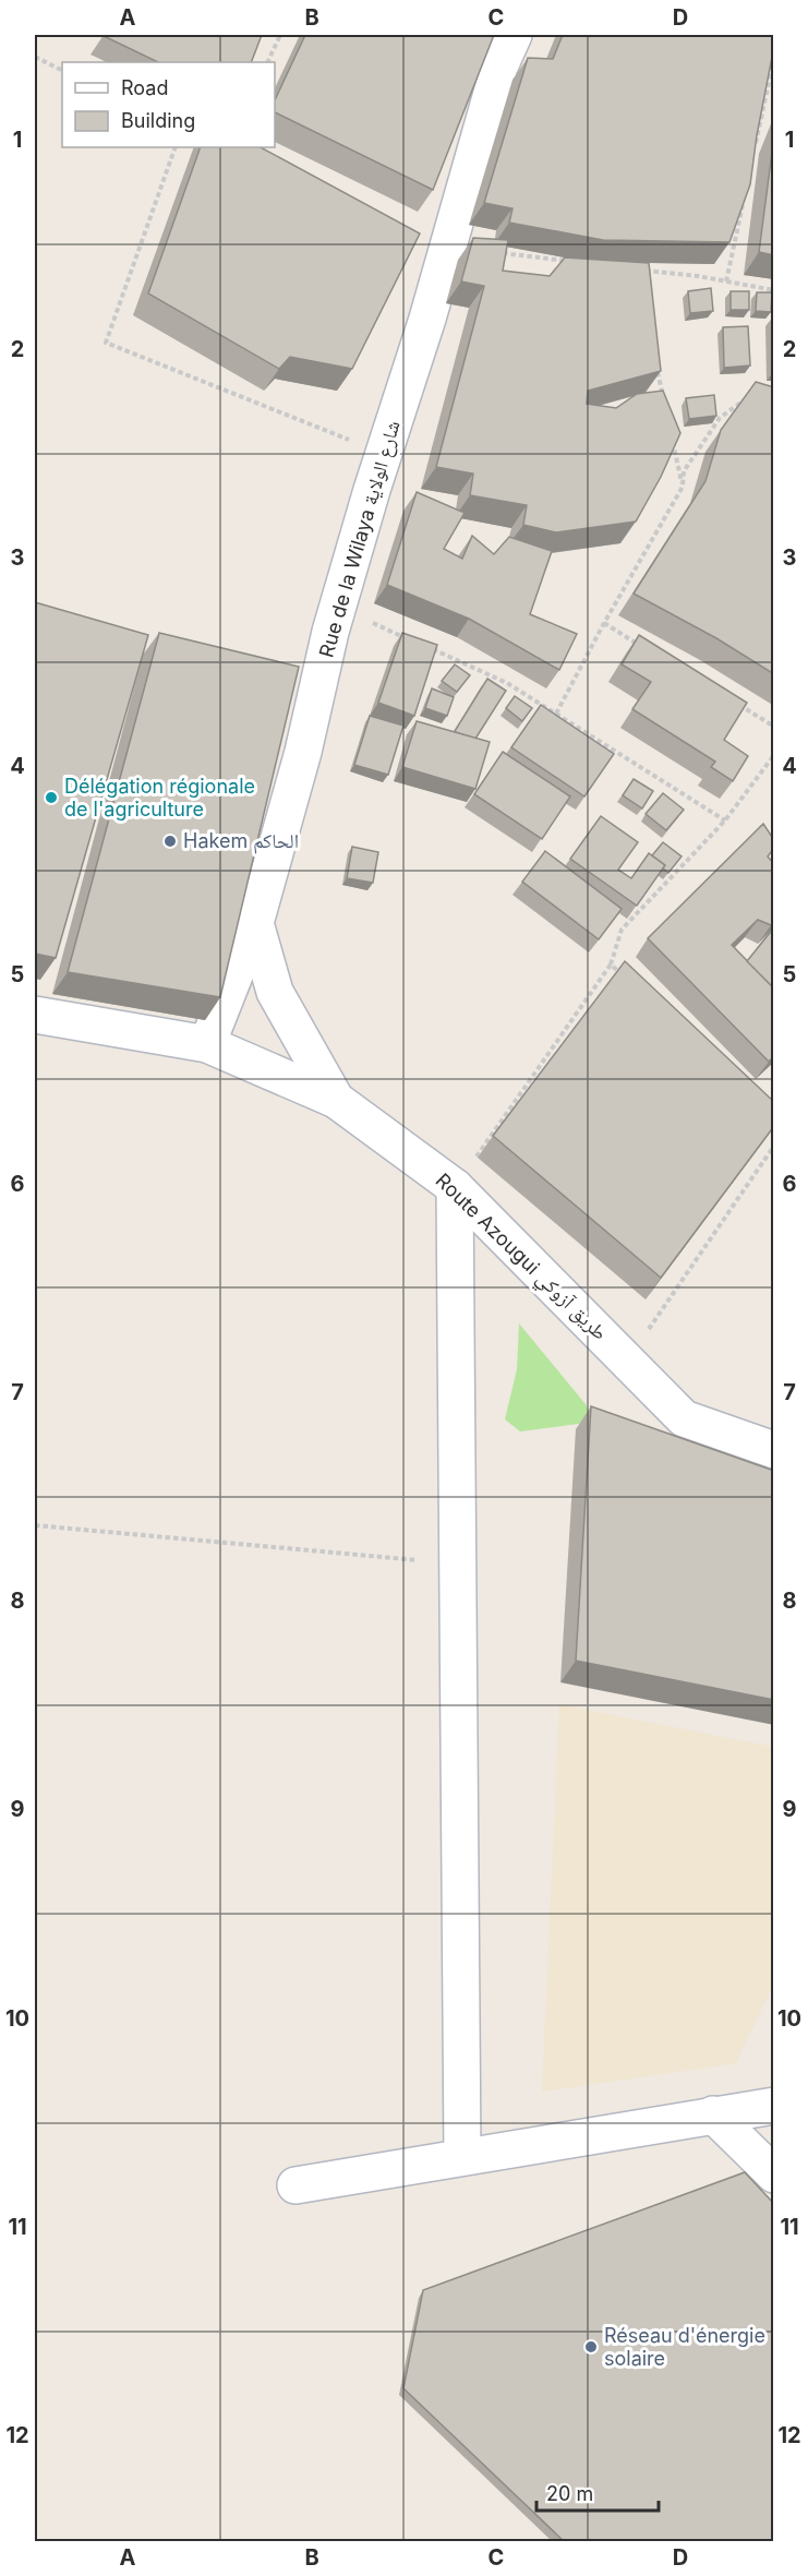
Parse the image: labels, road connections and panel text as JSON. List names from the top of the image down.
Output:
{
  "streets": {
    "street": ["Rue de la Wilaya شارع الولاية", "Route Azougui طريق آزوكي"]
  },
  "crossings": [
    ["Rue de la Wilaya شارع الولاية", "Route Azougui طريق آزوكي"]
  ],
  "places": ["Délégation régionale de l'agriculture", "Hakem الحاكم", "Réseau d'énergie solaire"],
  "legend": ["Road", "Building"],
  "scale_bar": "20 m",
  "grid": {
    "columns": [
      "A",
      "B",
      "C",
      "D"
    ],
    "rows": [
      "1",
      "2",
      "3",
      "4",
      "5",
      "6",
      "7",
      "8",
      "9",
      "10",
      "11",
      "12"
    ]
  }
}
